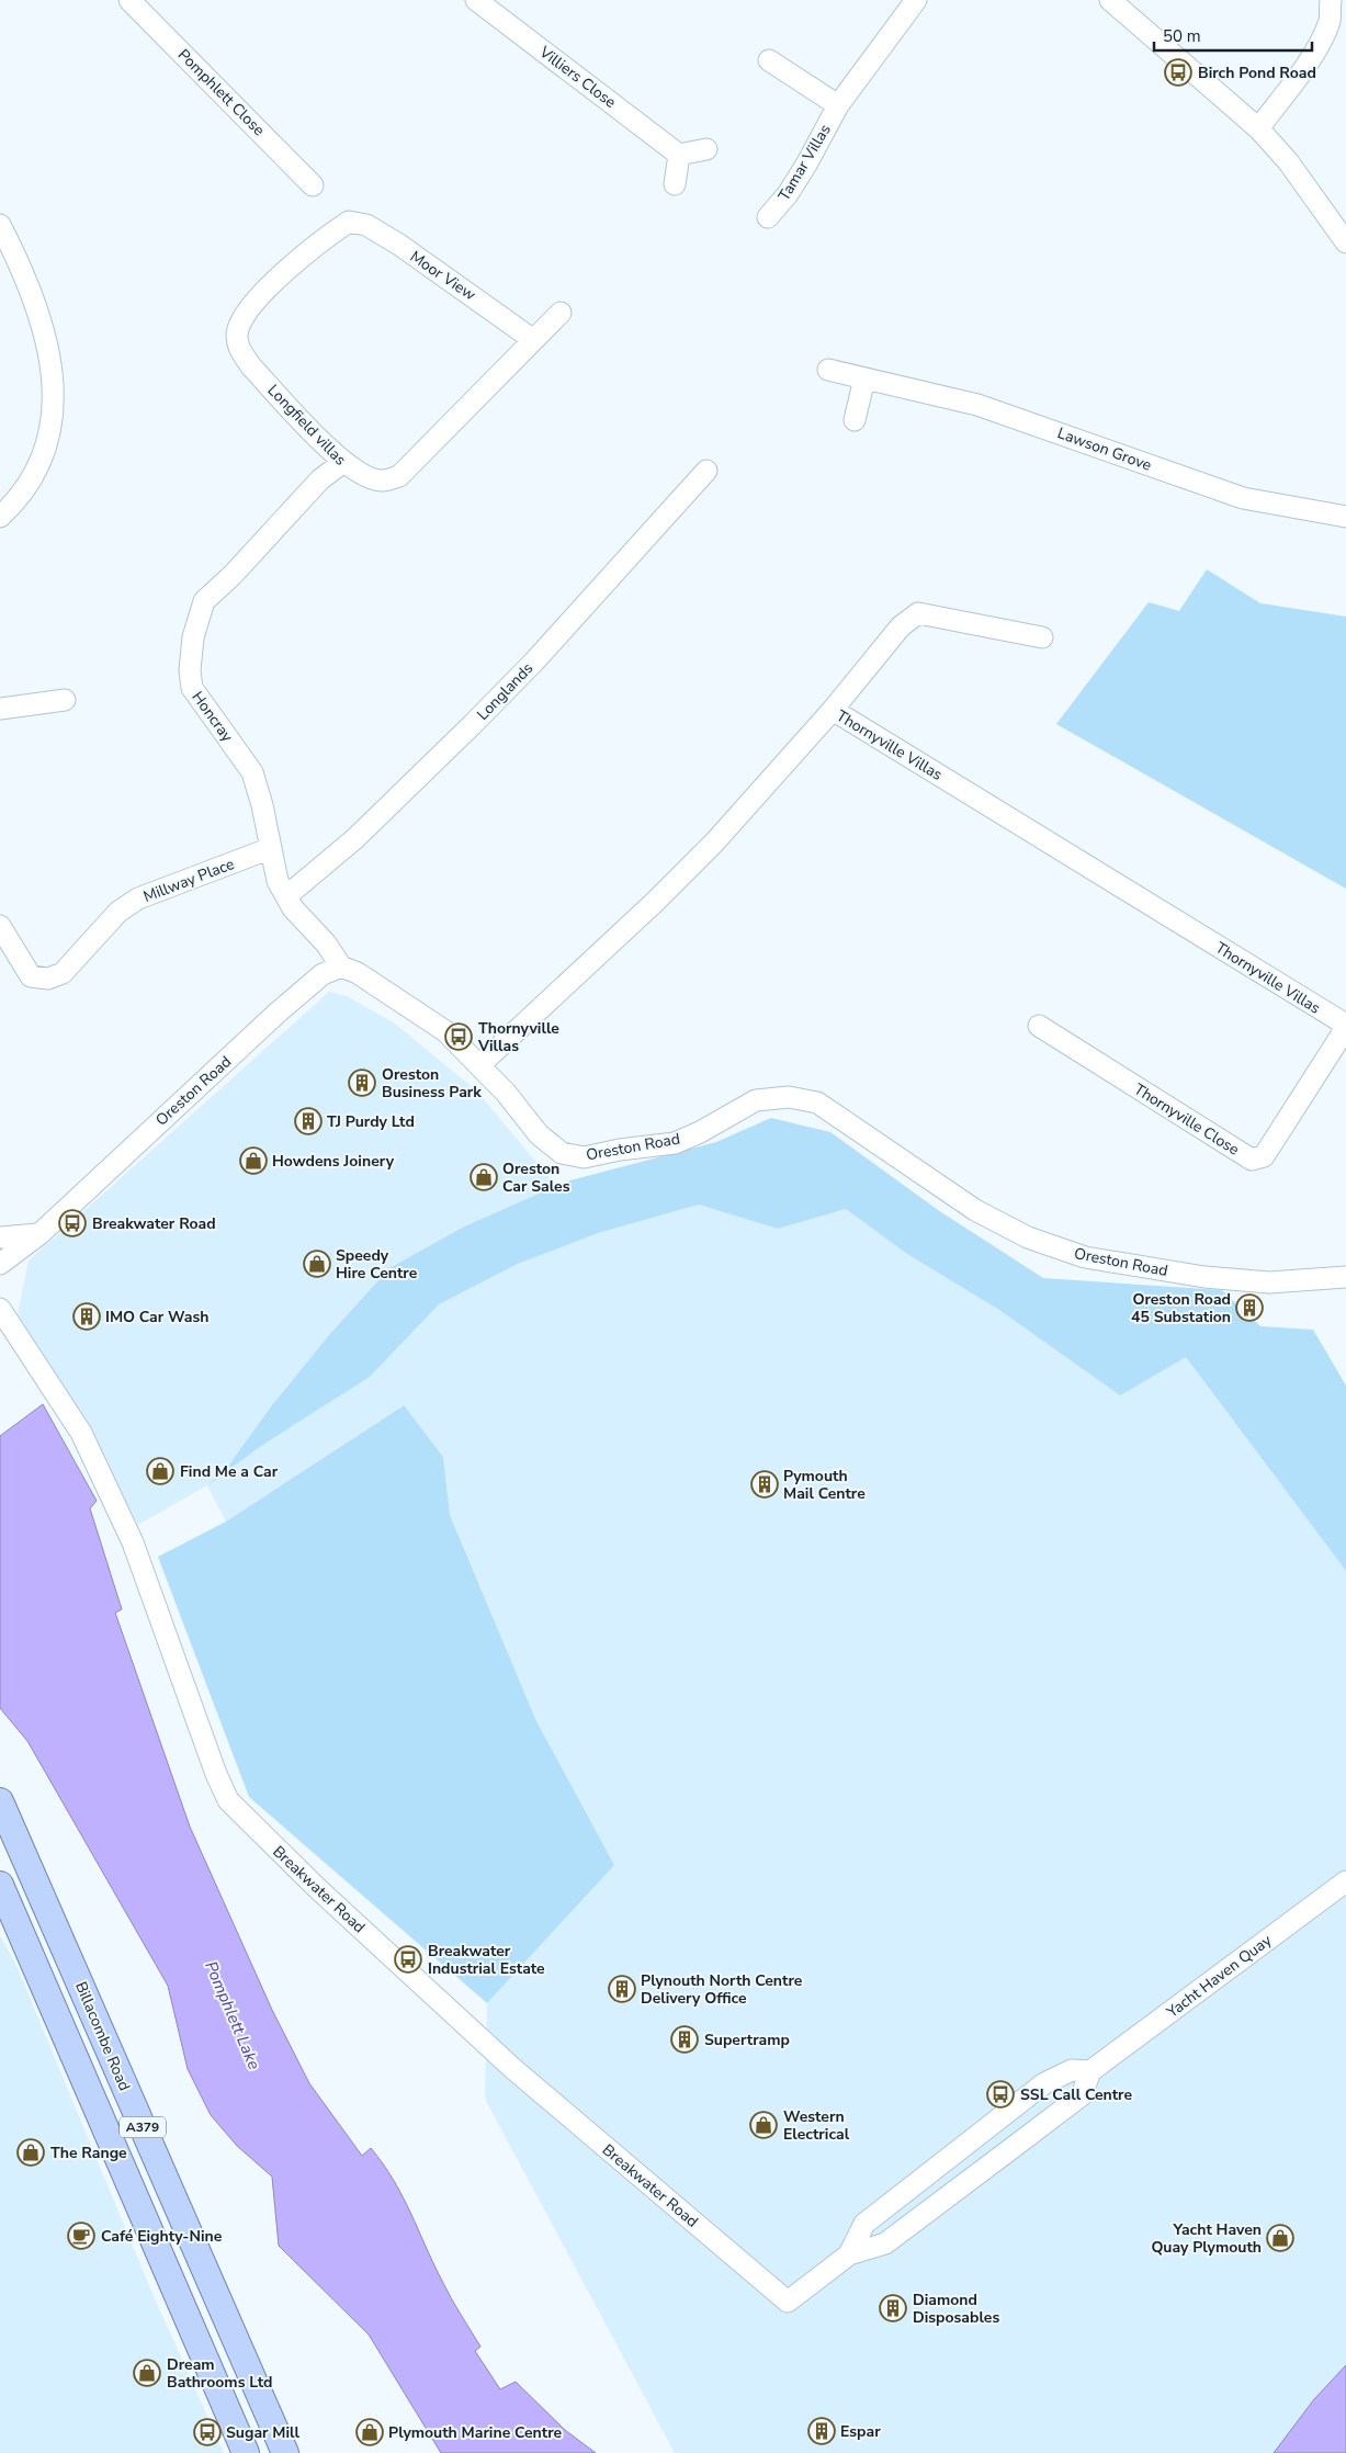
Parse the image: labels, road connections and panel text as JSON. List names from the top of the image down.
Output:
{
  "streets": {
    "main road": ["Billacombe Road", "A379"],
    "street": [
      "Villiers Close",
      "Pomphlett Close",
      "Tamar Villas",
      "Moor View",
      "Longfield villas",
      "Lawson Grove",
      "Longlands",
      "Honcray",
      "Thornyville Villas",
      "Millway Place",
      "Oreston Road",
      "Thornyville Close",
      "Breakwater Road",
      "Yacht Haven Quay"
    ]
  },
  "crossings": [
    ["Moor View", "Longfield villas"],
    ["Longfield villas", "Honcray"],
    ["Longlands", "Honcray"],
    ["Honcray", "Millway Place"],
    ["Honcray", "Oreston Road"],
    ["Thornyville Villas", "Oreston Road"],
    ["Thornyville Villas", "Thornyville Close"]
  ],
  "water": ["Pomphlett Lake"],
  "places": {
    "bus stop": [
      "Birch Pond Road",
      "Thornyville Villas",
      "Breakwater Road",
      "Breakwater Industrial Estate",
      "SSL Call Centre",
      "Sugar Mill"
    ],
    "building": [
      "Oreston Business Park",
      "TJ Purdy Ltd",
      "Oreston Road 45 Substation",
      "IMO Car Wash",
      "Pymouth Mail Centre",
      "Plynouth North Centre Delivery Office",
      "Supertramp",
      "Diamond Disposables",
      "Espar"
    ],
    "shop": [
      "Howdens Joinery",
      "Oreston Car Sales",
      "Speedy Hire Centre",
      "Find Me a Car",
      "Western Electrical",
      "The Range",
      "Yacht Haven Quay Plymouth",
      "Dream Bathrooms Ltd",
      "Plymouth Marine Centre"
    ],
    "cafe": ["Café Eighty-Nine"]
  },
  "scale_bar": "50 m"
}
